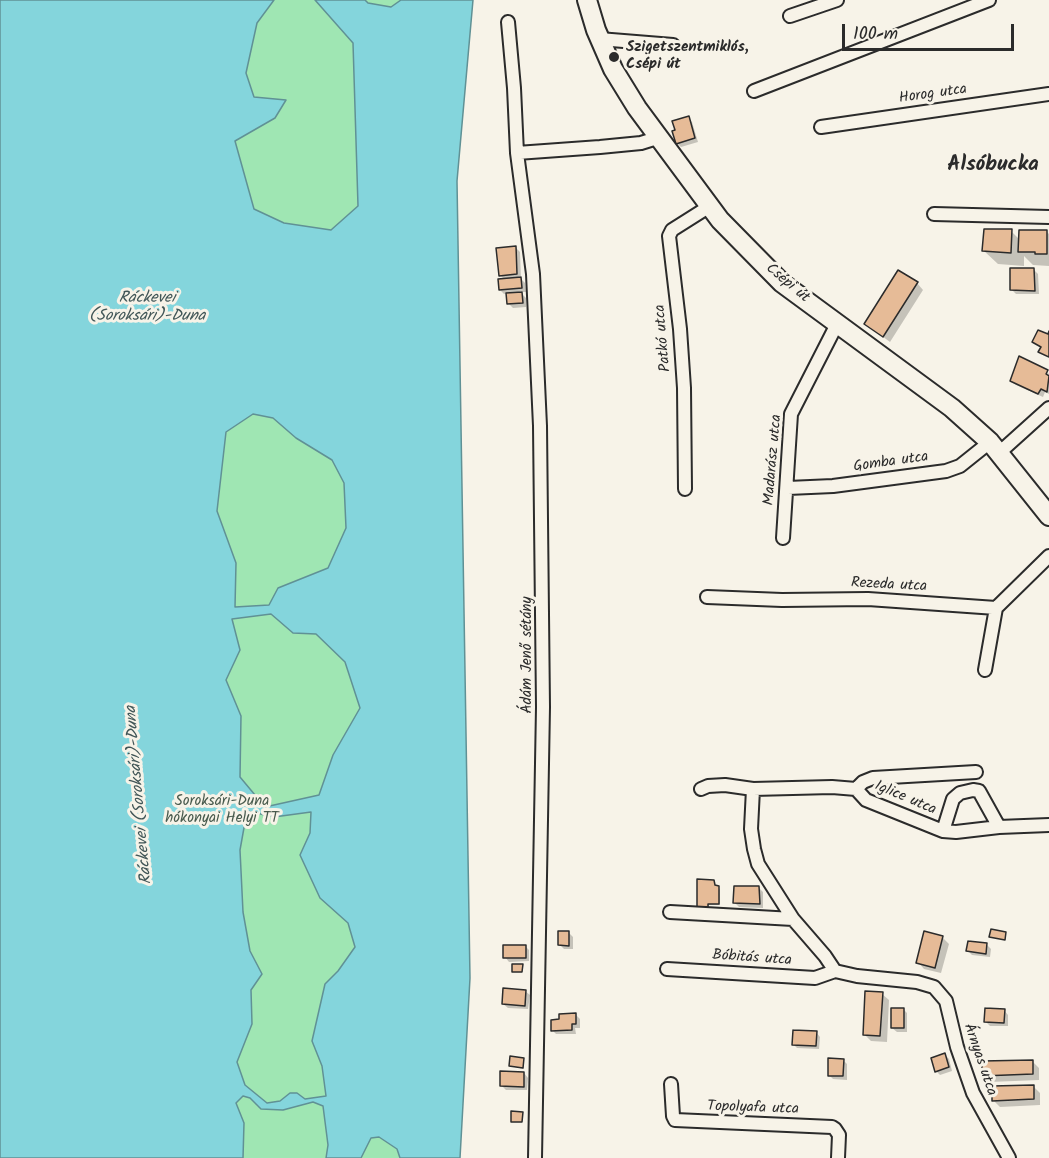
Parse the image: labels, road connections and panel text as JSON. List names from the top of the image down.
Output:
{
  "streets": {
    "street": [
      "Horog utca",
      "Csépi út",
      "Patkó utca",
      "Madarász utca",
      "Gomba utca",
      "Rezeda utca",
      "Ádám Jenő sétány",
      "Iglice utca",
      "Bóbitás utca",
      "Árnyas utca",
      "Topolyafa utca"
    ]
  },
  "crossings": [
    ["Csépi út", "Patkó utca"],
    ["Csépi út", "Madarász utca"],
    ["Csépi út", "Gomba utca"],
    ["Madarász utca", "Gomba utca"],
    ["Bóbitás utca", "Árnyas utca"]
  ],
  "districts": ["Alsóbucka"],
  "water": ["Ráckevei (Soroksári)-Duna"],
  "parks": ["Soroksári-Duna hókonyai Helyi TT"],
  "places": ["Szigetszentmiklós, Csépi út"],
  "scale_bar": "100 m"
}
